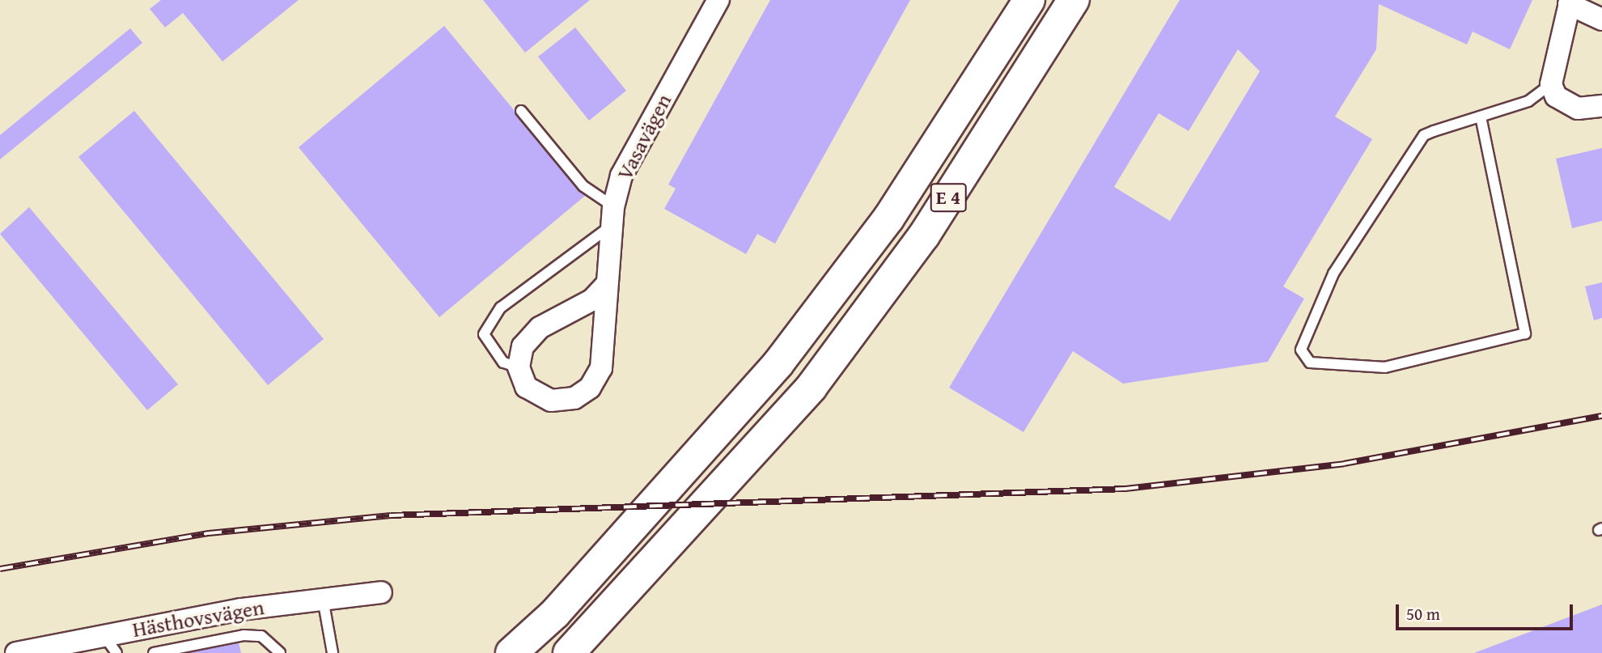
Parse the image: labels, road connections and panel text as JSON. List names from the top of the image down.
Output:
{
  "streets": {
    "highway": ["E 4"],
    "street": ["Vasavägen", "Hästhovsvägen"]
  },
  "scale_bar": "50 m"
}
